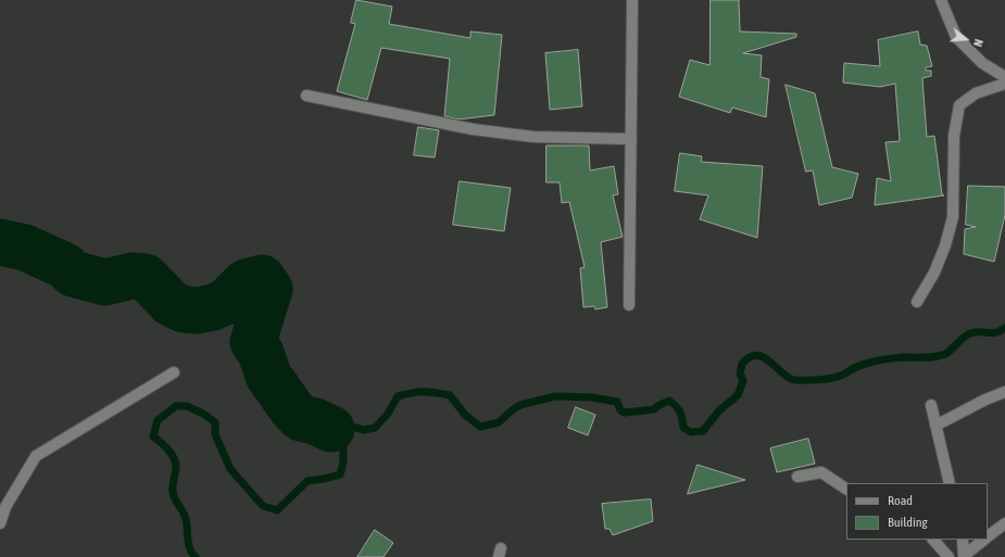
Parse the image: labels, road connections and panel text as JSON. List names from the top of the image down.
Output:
{
  "legend": ["Road", "Building"],
  "north": "right"
}
